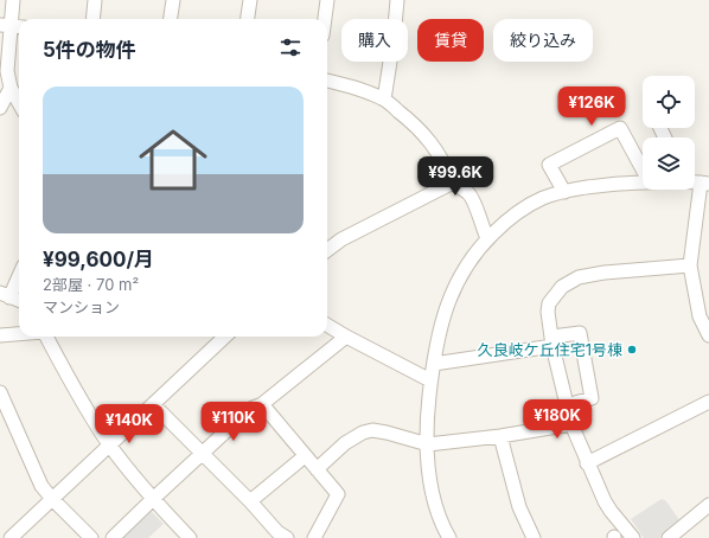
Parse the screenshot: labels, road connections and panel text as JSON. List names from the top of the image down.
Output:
{
  "places": ["久良岐ケ丘住宅1号棟"],
  "page": {
    "chip": ["購入", "賃貸", "絞り込み"],
    "heading": "5件の物件",
    "list": [
      {
        "name": "¥99,600/月",
        "note": "2部屋 · 70 m² · マンション"
      }
    ],
    "price": [
      "¥126K",
      "¥99.6K",
      "¥180K",
      "¥110K",
      "¥140K"
    ]
  }
}
